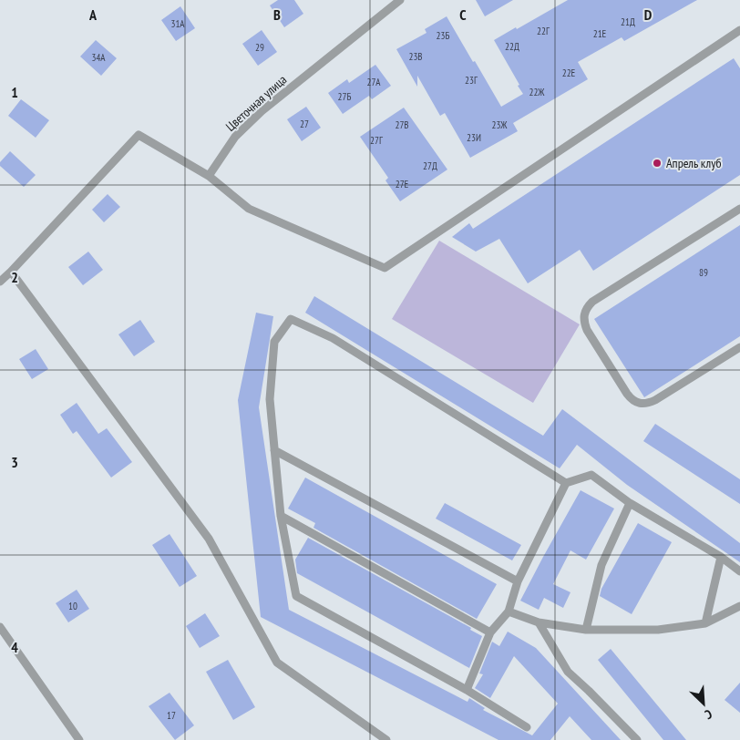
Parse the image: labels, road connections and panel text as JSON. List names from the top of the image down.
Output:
{
  "streets": {
    "lane": ["Цветочная улица"]
  },
  "places": ["Апрель клуб"],
  "house_numbers": [
    "21Д",
    "31А",
    "22Г",
    "21Е",
    "23Б",
    "22Д",
    "29",
    "23В",
    "34А",
    "22Е",
    "23Г",
    "27А",
    "22Ж",
    "27Б",
    "27",
    "27В",
    "23Ж",
    "23И",
    "27Г",
    "27Д",
    "27Е",
    "89",
    "10",
    "17"
  ],
  "north": "bottom right",
  "grid": {
    "columns": [
      "A",
      "B",
      "C",
      "D"
    ],
    "rows": [
      "1",
      "2",
      "3",
      "4"
    ]
  }
}
